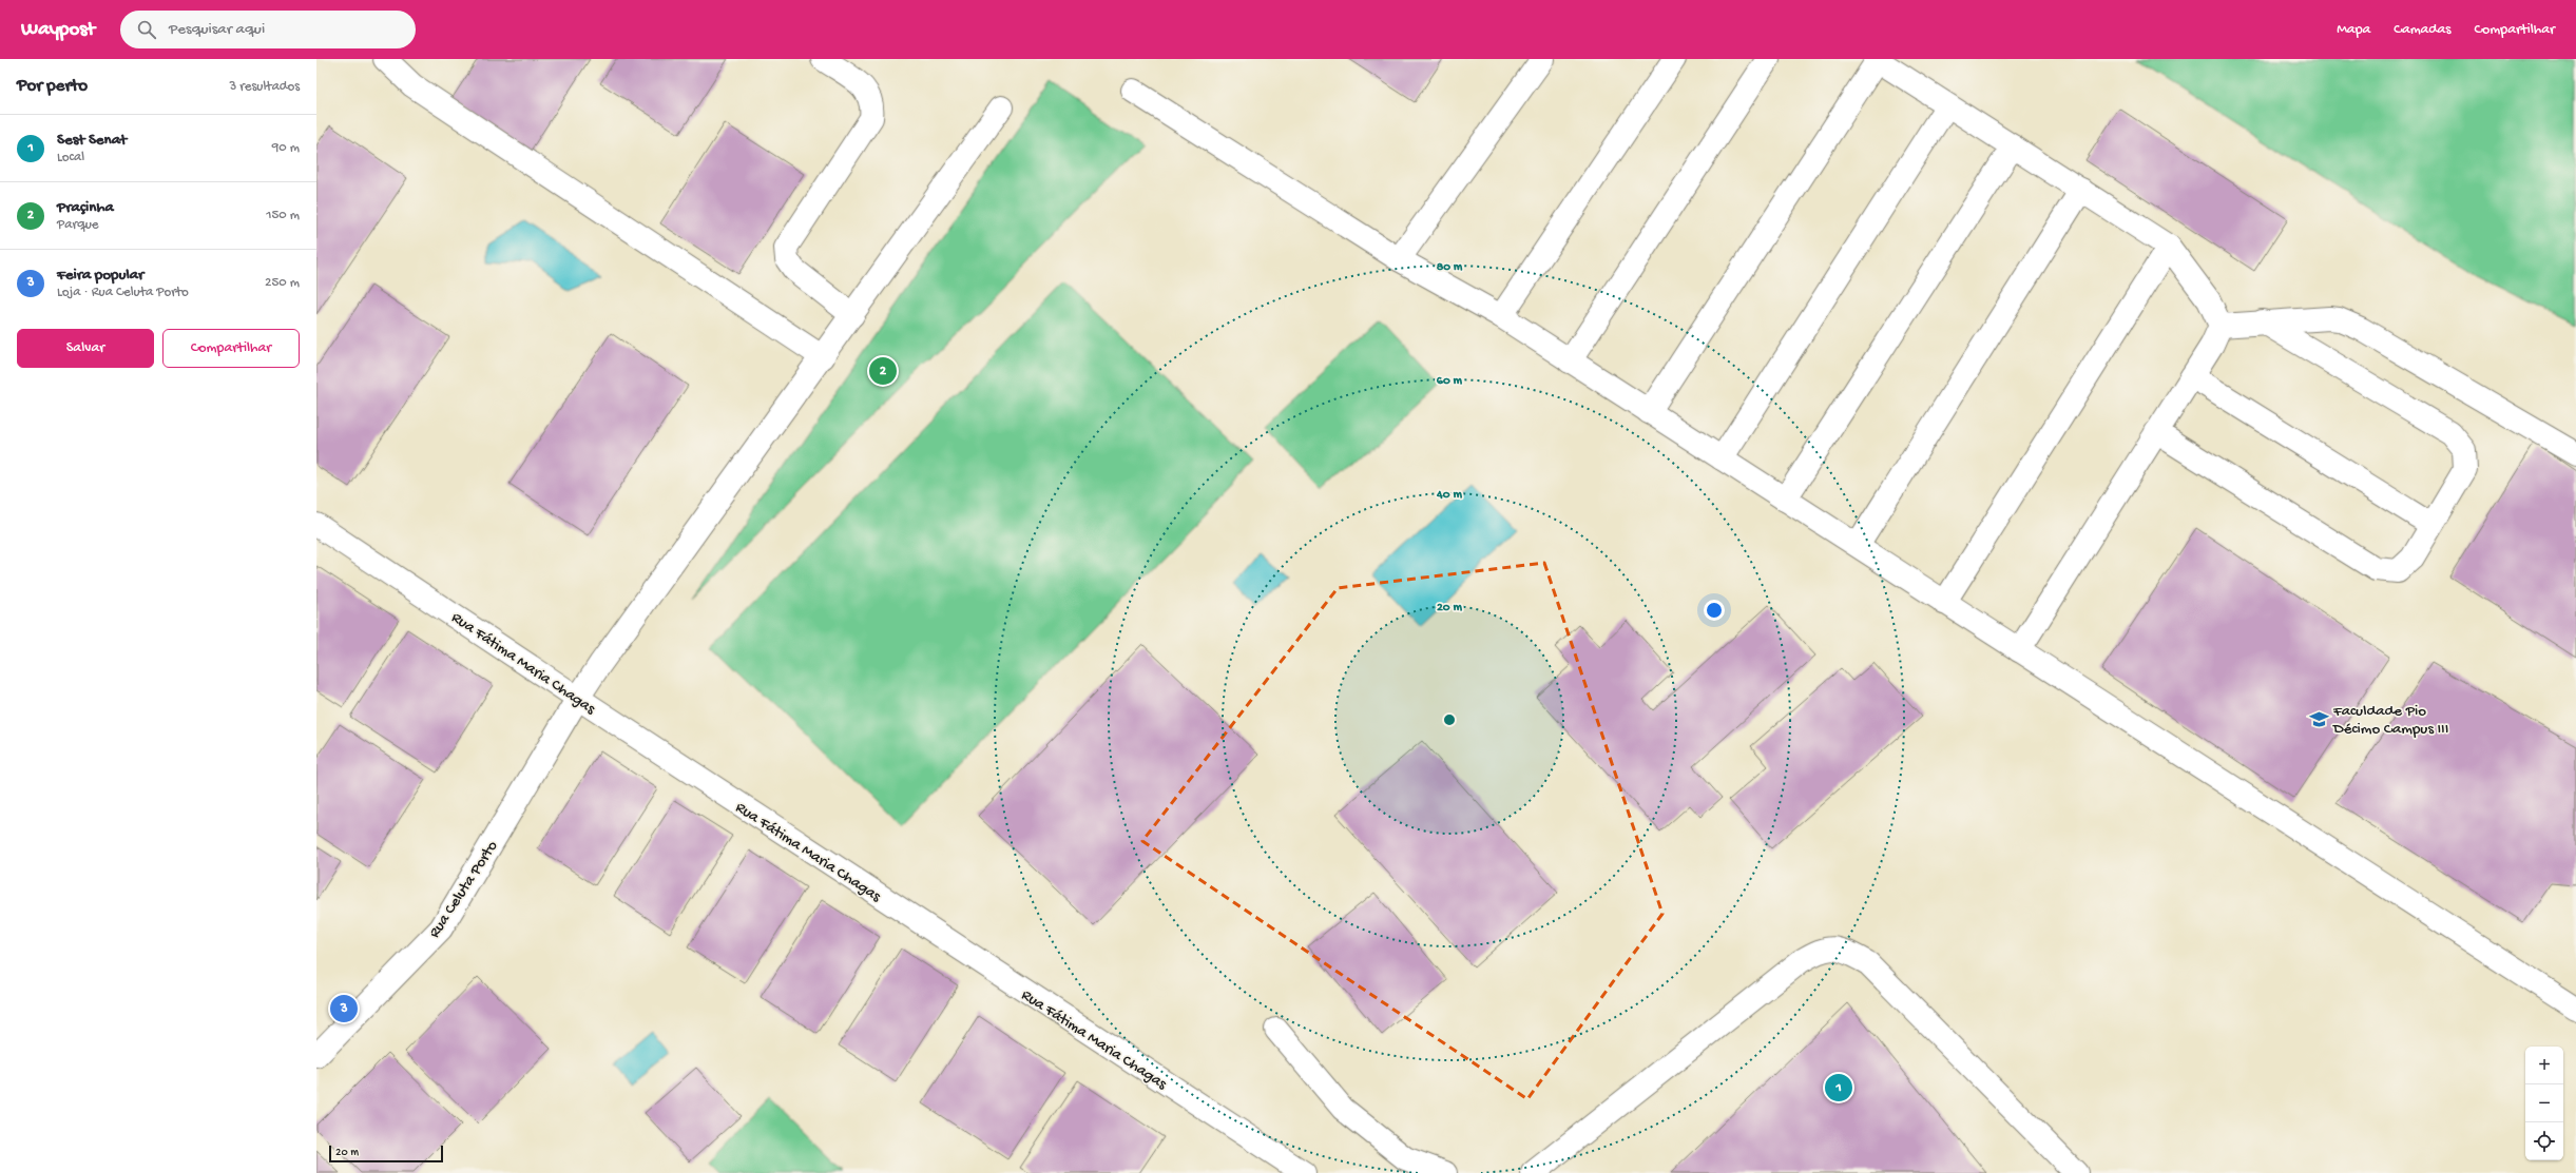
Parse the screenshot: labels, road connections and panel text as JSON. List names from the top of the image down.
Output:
{
  "streets": {
    "street": ["Rua Fátima Maria Chagas", "Rua Celuta Porto"]
  },
  "crossings": [
    ["Rua Fátima Maria Chagas", "Rua Celuta Porto"]
  ],
  "places": {
    "school or university": ["Faculdade Pio Décimo Campus III"]
  },
  "scale_bar": "20 m",
  "page": {
    "header": "Waypost",
    "search": "Pesquisar aqui",
    "nav": ["Mapa", "Camadas", "Compartilhar"],
    "heading": ["Por perto", "3 resultados"],
    "list": [
      {
        "mark": "1",
        "name": "Sest Senat",
        "note": "Local",
        "value": "90 m"
      },
      {
        "mark": "2",
        "name": "Praçinha",
        "note": "Parque",
        "value": "150 m"
      },
      {
        "mark": "3",
        "name": "Feira popular",
        "note": "Loja · Rua Celuta Porto",
        "value": "250 m"
      }
    ],
    "buttons": ["Salvar", "Compartilhar"],
    "pins": ["2", "3", "1"],
    "map_buttons": ["+", "−"],
    "scale": "20 m"
  },
  "rings": [
    "80 m",
    "60 m",
    "40 m",
    "20 m"
  ]
}
